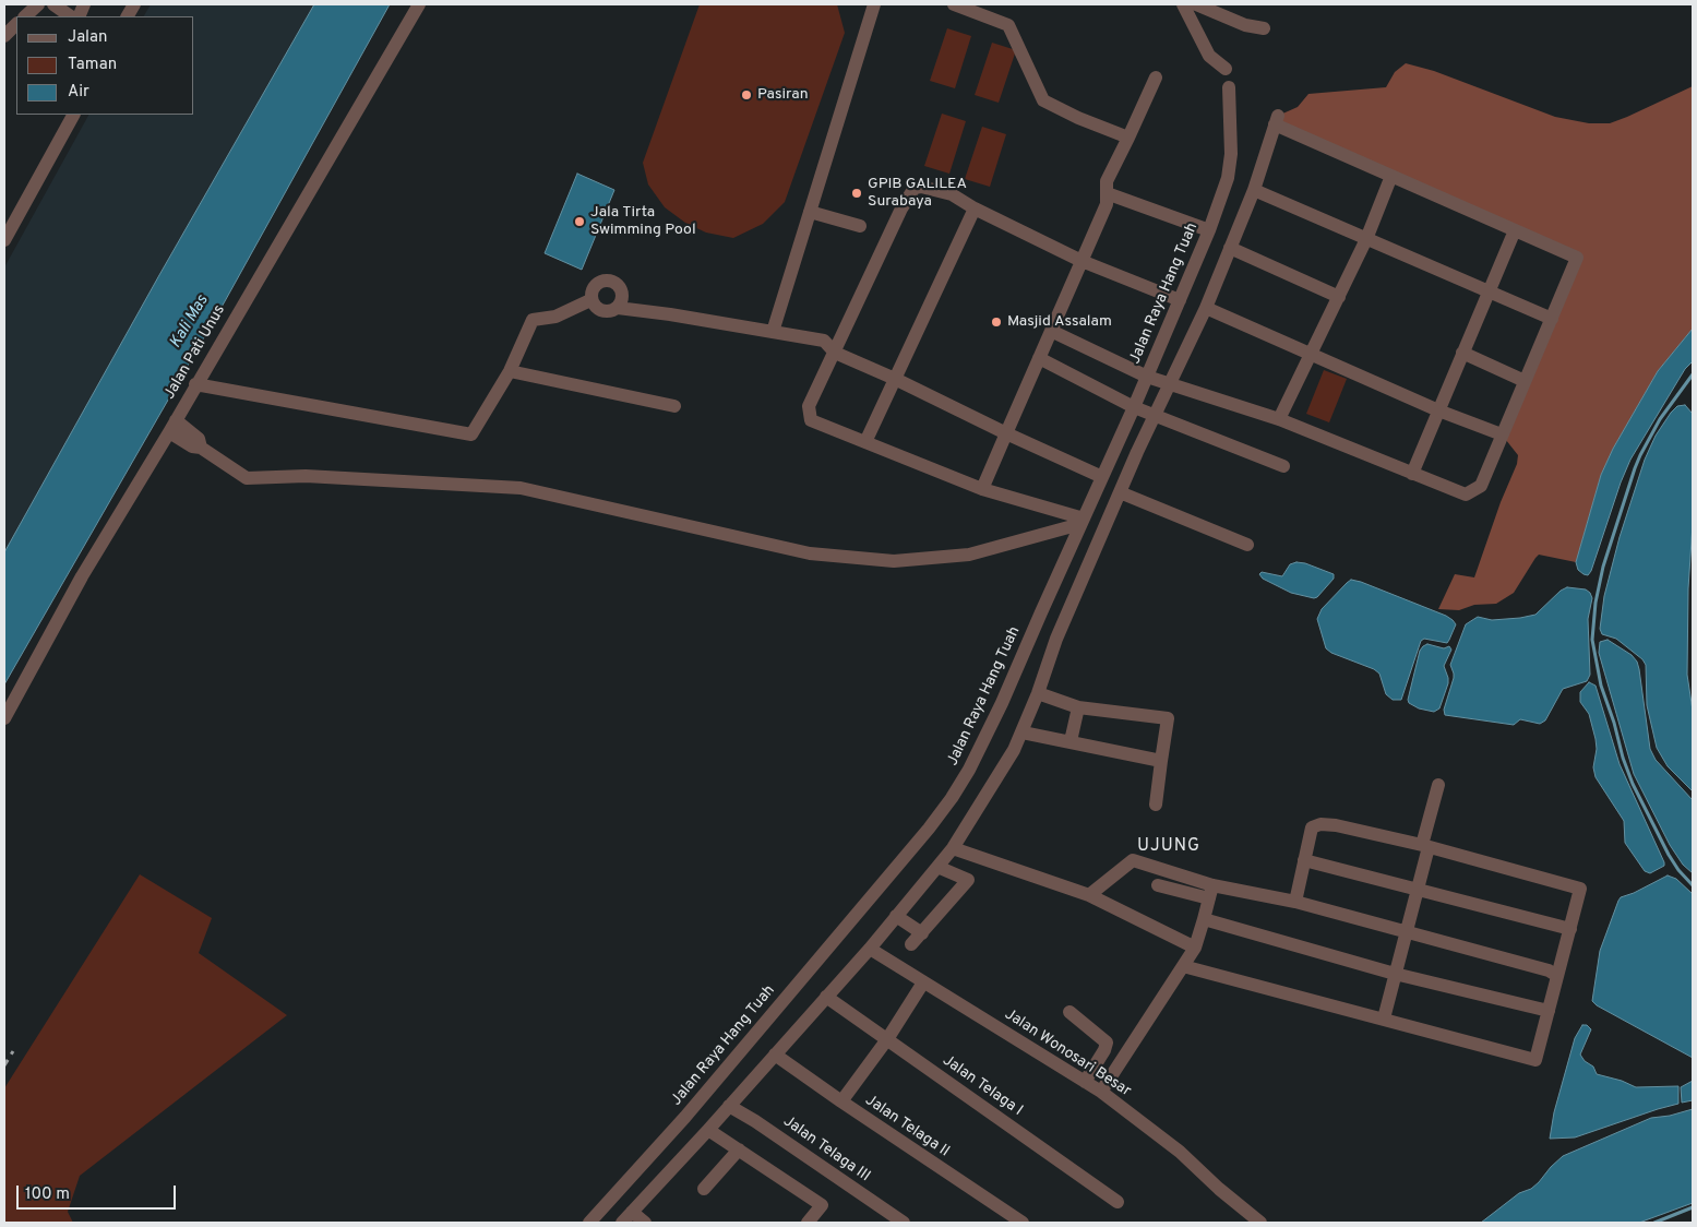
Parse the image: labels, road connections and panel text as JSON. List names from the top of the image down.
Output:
{
  "streets": {
    "street": [
      "Jalan Raya Hang Tuah",
      "Jalan Pati Unus",
      "Jalan Wonosari Besar",
      "Jalan Telaga I",
      "Jalan Telaga II",
      "Jalan Telaga III"
    ]
  },
  "districts": ["UJUNG"],
  "water": ["Kali Mas"],
  "places": [
    "Pasiran",
    "GPIB GALILEA Surabaya",
    "Jala Tirta Swimming Pool",
    "Masjid Assalam"
  ],
  "legend": ["Jalan", "Taman", "Air"],
  "scale_bar": "100 m"
}
